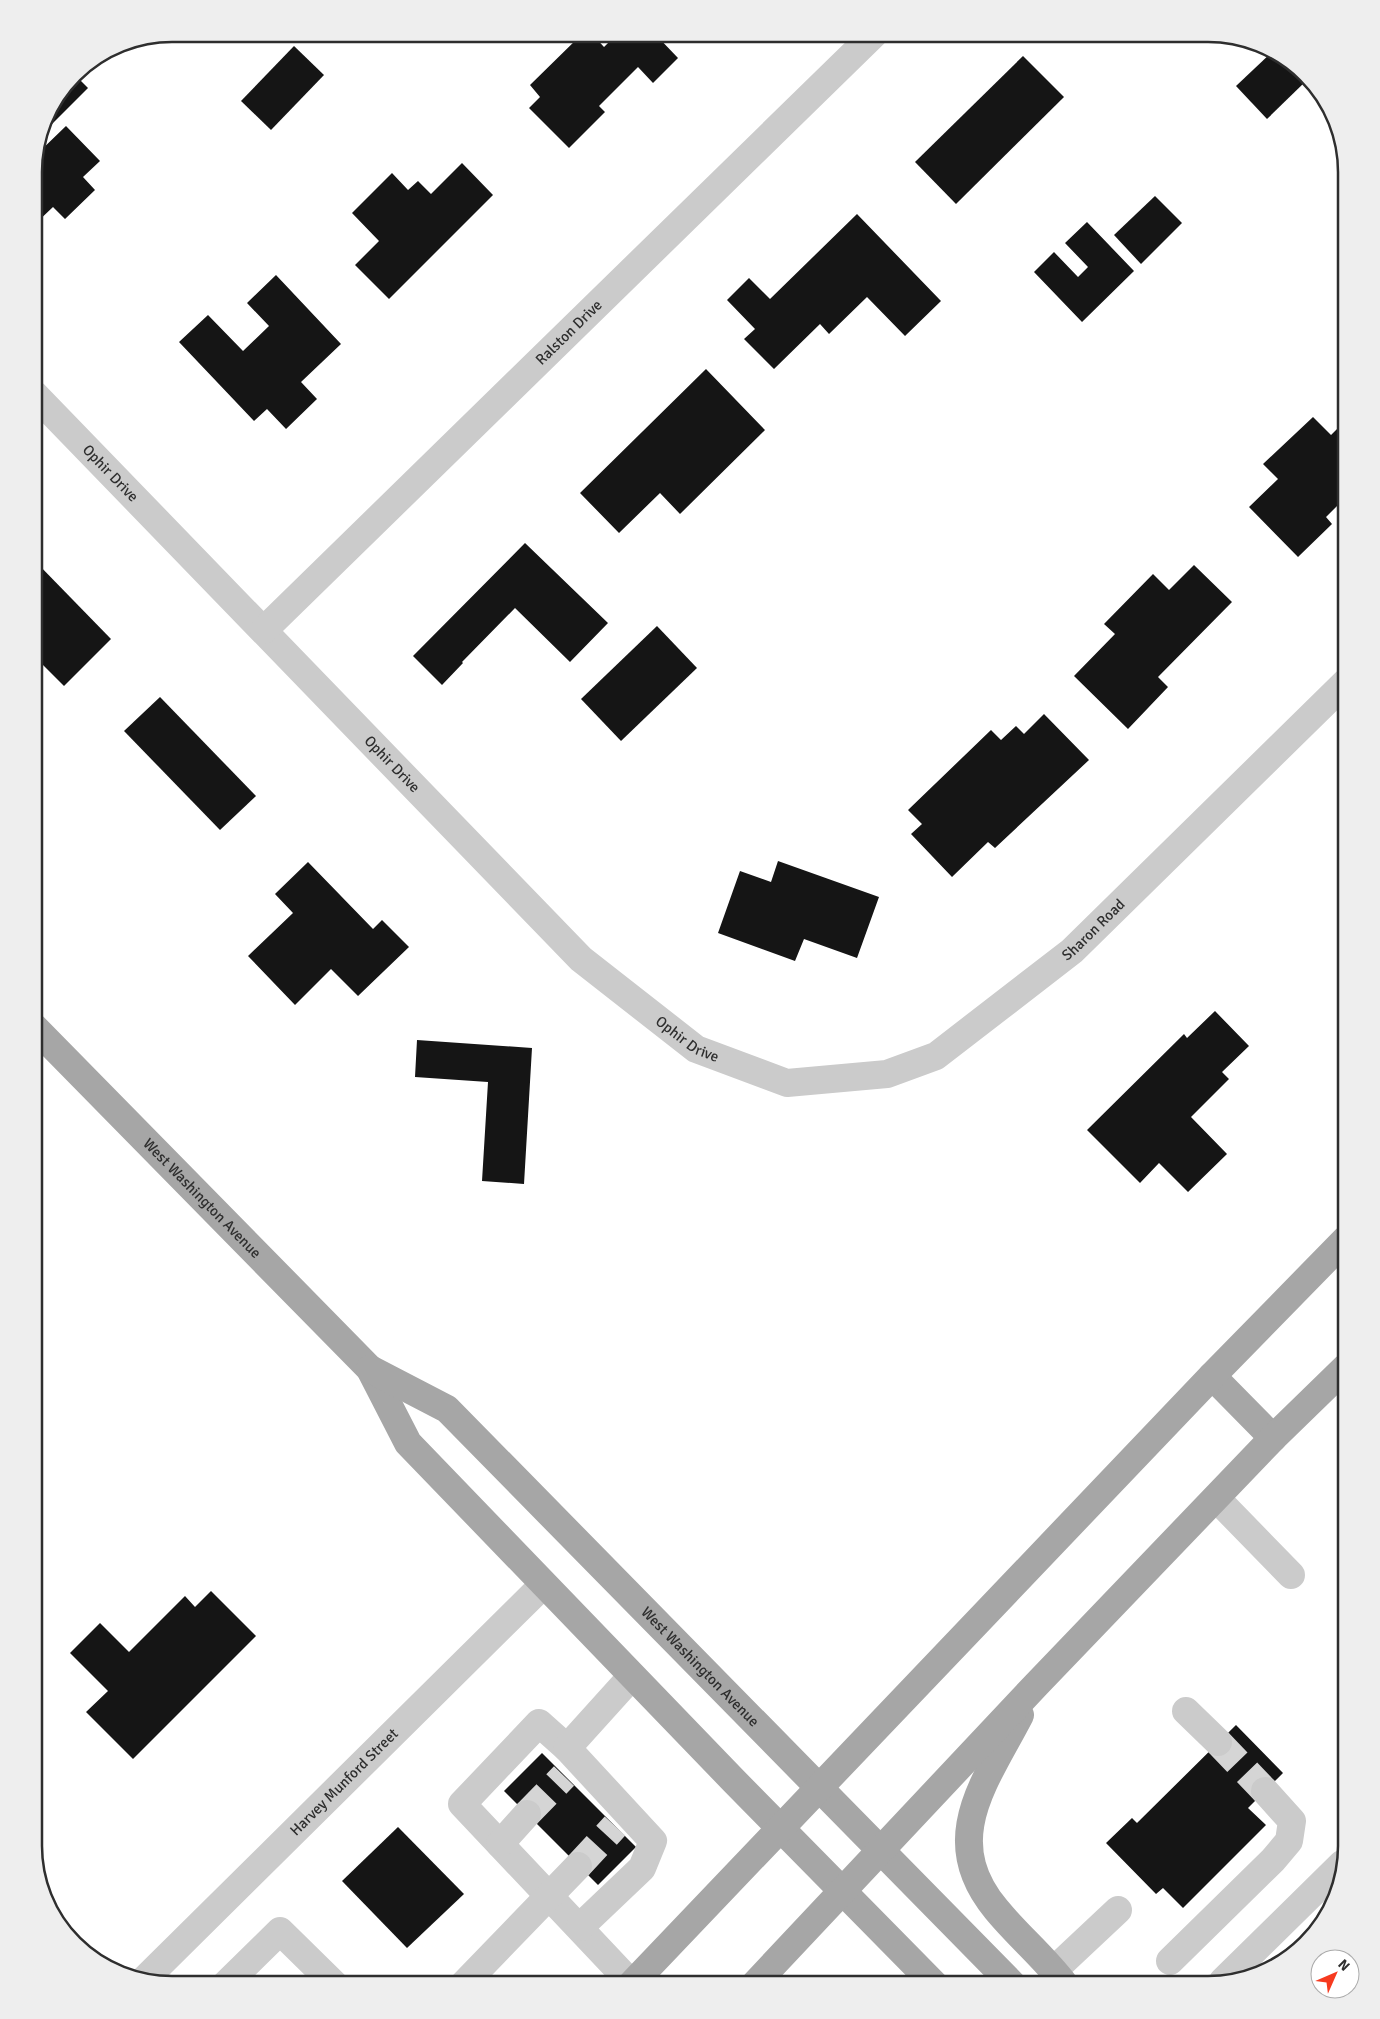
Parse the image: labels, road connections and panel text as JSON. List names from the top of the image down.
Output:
{
  "streets": {
    "main road": ["West Washington Avenue"],
    "street": [
      "Ralston Drive",
      "Ophir Drive",
      "Sharon Road",
      "Harvey Munford Street"
    ]
  },
  "crossings": [
    ["Ralston Drive", "Ophir Drive"],
    ["Ophir Drive", "Sharon Road"],
    ["West Washington Avenue", "Harvey Munford Street"]
  ],
  "north": "top right"
}
